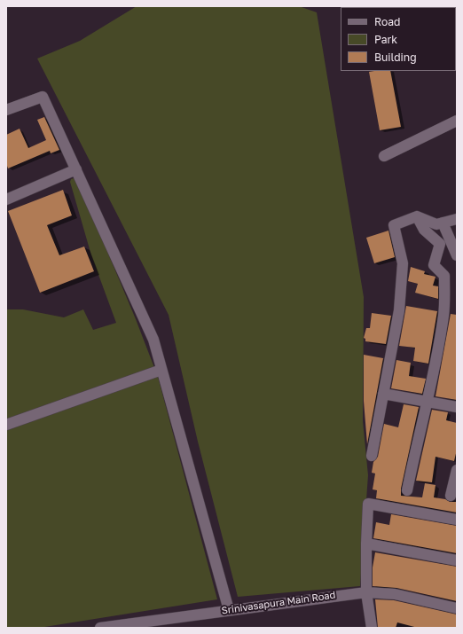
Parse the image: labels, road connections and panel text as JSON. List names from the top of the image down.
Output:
{
  "streets": {
    "street": ["Srinivasapura Main Road"]
  },
  "legend": ["Road", "Park", "Building"]
}
